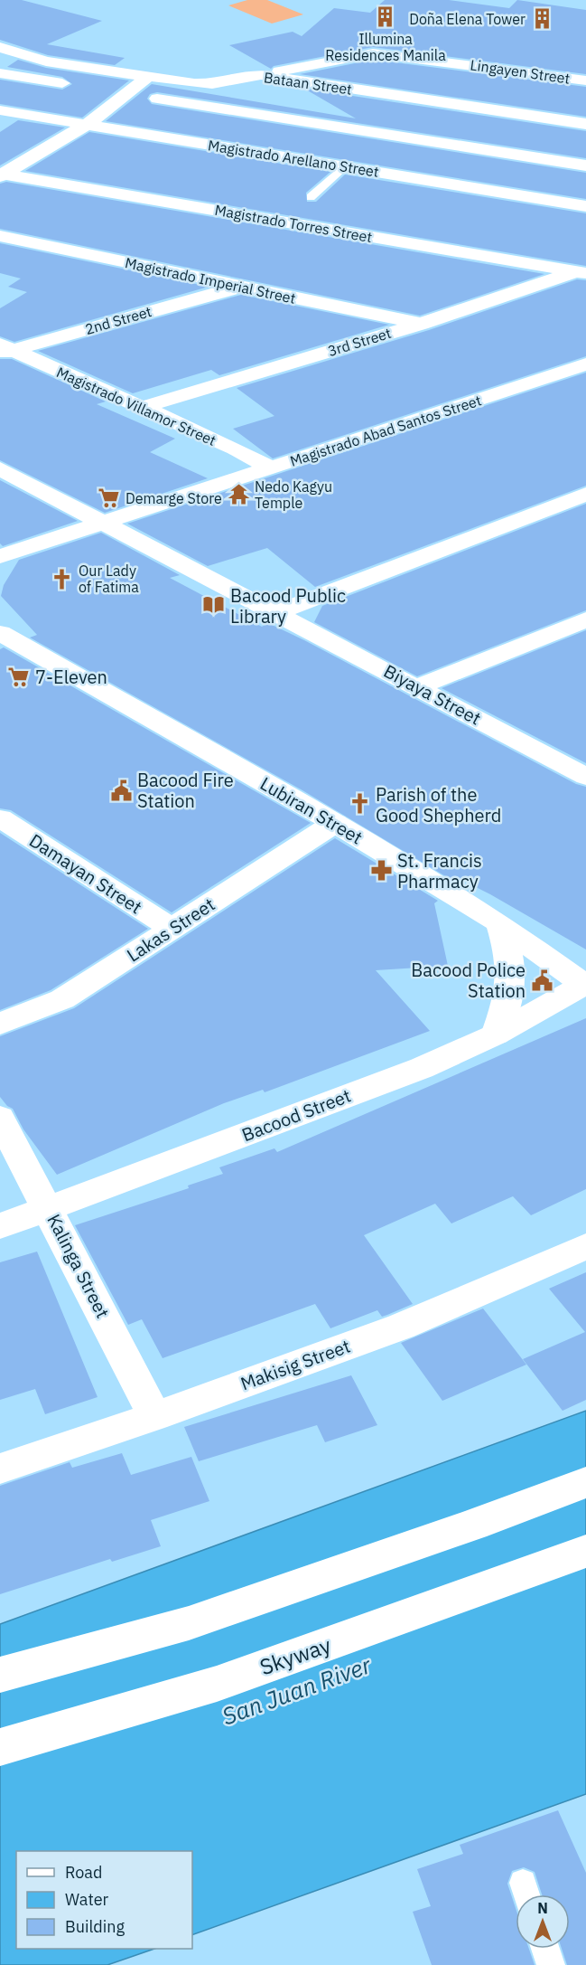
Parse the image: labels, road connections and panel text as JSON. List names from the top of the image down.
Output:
{
  "streets": {
    "main road": [
      "Lingayen Street",
      "Bataan Street",
      "Magistrado Arellano Street",
      "Magistrado Torres Street",
      "Magistrado Imperial Street",
      "2nd Street",
      "3rd Street",
      "Magistrado Villamor Street",
      "Magistrado Abad Santos Street",
      "Biyaya Street",
      "Lubiran Street",
      "Damayan Street",
      "Lakas Street",
      "Bacood Street",
      "Kalinga Street",
      "Makisig Street",
      "Skyway"
    ]
  },
  "crossings": [
    ["Lingayen Street", "Bataan Street"],
    ["Magistrado Torres Street", "3rd Street"],
    ["Magistrado Imperial Street", "2nd Street"],
    ["Magistrado Imperial Street", "3rd Street"],
    ["2nd Street", "Magistrado Villamor Street"],
    ["3rd Street", "Magistrado Villamor Street"],
    ["Magistrado Villamor Street", "Magistrado Abad Santos Street"],
    ["Magistrado Abad Santos Street", "Biyaya Street"],
    ["Lubiran Street", "Lakas Street"],
    ["Lubiran Street", "Bacood Street"],
    ["Damayan Street", "Lakas Street"],
    ["Bacood Street", "Kalinga Street"],
    ["Kalinga Street", "Makisig Street"]
  ],
  "water": ["San Juan River"],
  "places": {
    "building": ["Illumina Residences Manila", "Doña Elena Tower"],
    "temple": ["Nedo Kagyu Temple"],
    "supermarket": ["Demarge Store", "7-Eleven"],
    "church": ["Our Lady of Fatima", "Parish of the Good Shepherd"],
    "library": ["Bacood Public Library"],
    "public building": ["Bacood Fire Station", "Bacood Police Station"],
    "pharmacy": ["St. Francis Pharmacy"]
  },
  "legend": ["Road", "Water", "Building"],
  "north": "top"
}
